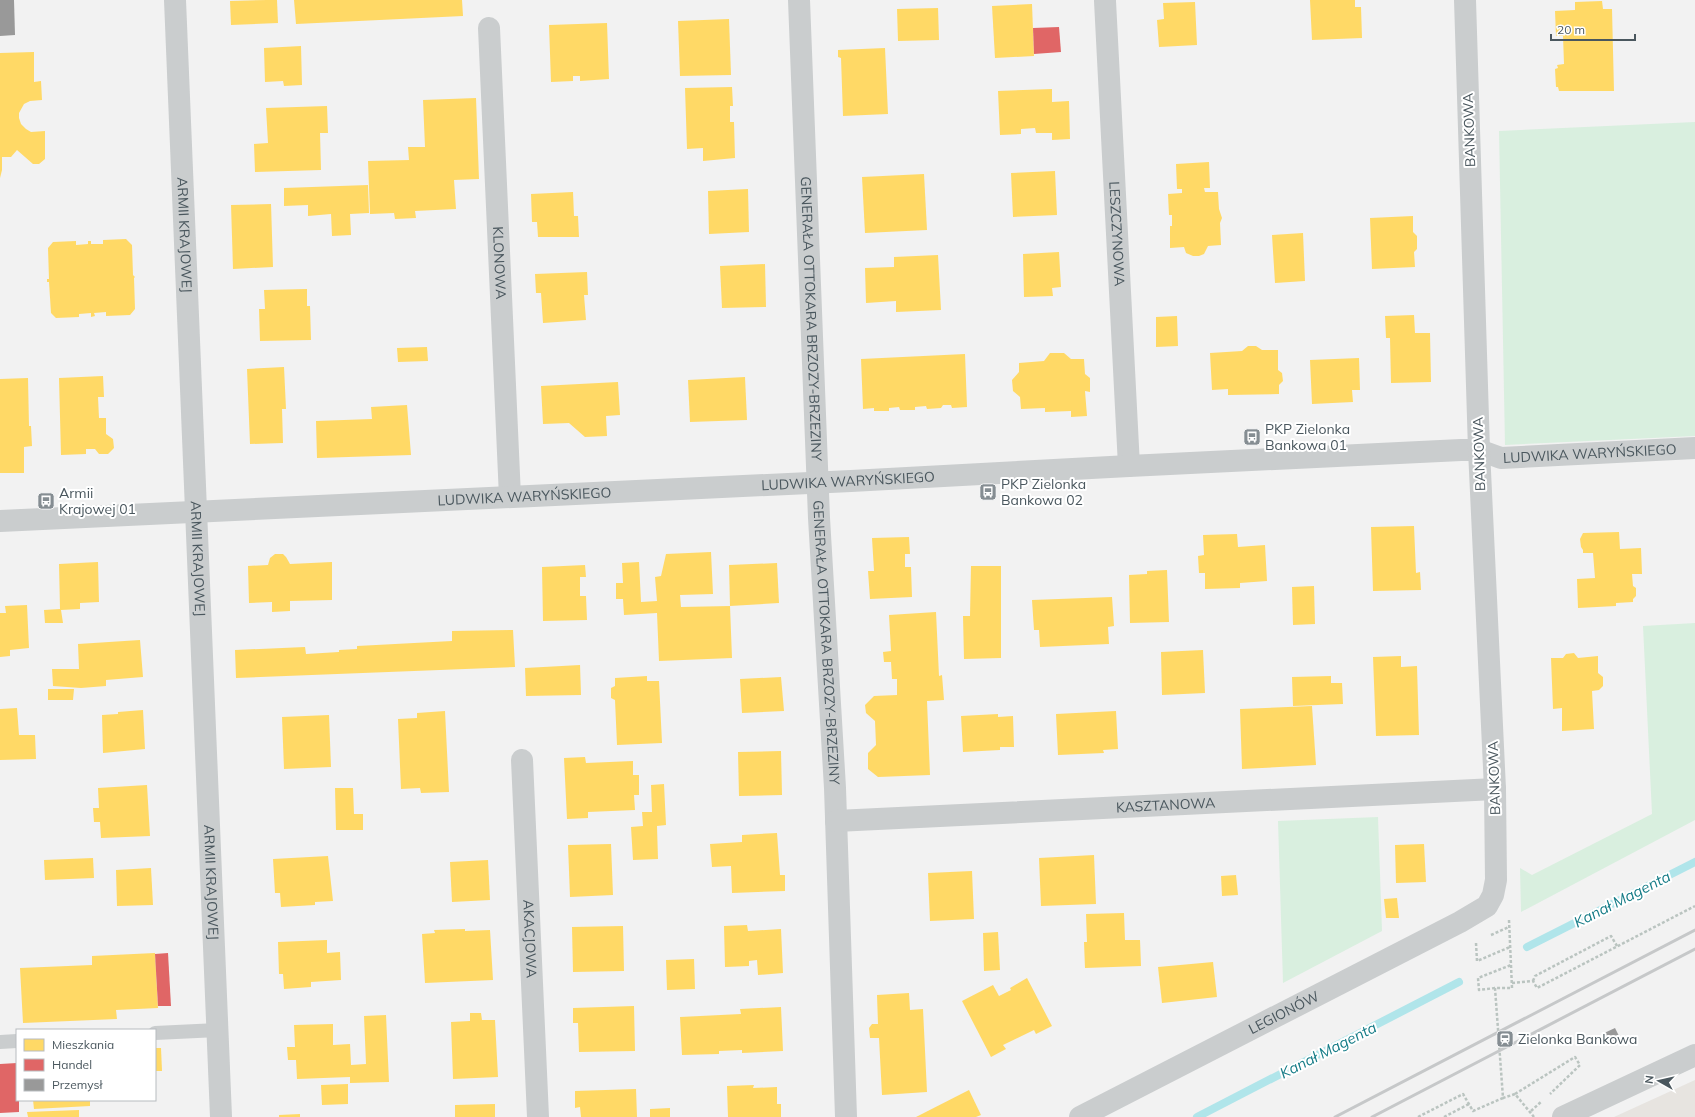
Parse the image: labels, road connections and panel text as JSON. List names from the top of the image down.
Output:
{
  "streets": {
    "street": [
      "BANKOWA",
      "LESZCZYNOWA",
      "ARMII KRAJOWEJ",
      "KLONOWA",
      "GENERAŁA OTTOKARA BRZOZY-BRZEZINY",
      "LUDWIKA WARYŃSKIEGO",
      "KASZTANOWA",
      "AKACJOWA",
      "LEGIONÓW"
    ]
  },
  "crossings": [
    ["BANKOWA", "LUDWIKA WARYŃSKIEGO"],
    ["BANKOWA", "KASZTANOWA"],
    ["BANKOWA", "LEGIONÓW"],
    ["LESZCZYNOWA", "LUDWIKA WARYŃSKIEGO"],
    ["ARMII KRAJOWEJ", "LUDWIKA WARYŃSKIEGO"],
    ["KLONOWA", "LUDWIKA WARYŃSKIEGO"],
    ["GENERAŁA OTTOKARA BRZOZY-BRZEZINY", "LUDWIKA WARYŃSKIEGO"],
    ["GENERAŁA OTTOKARA BRZOZY-BRZEZINY", "KASZTANOWA"]
  ],
  "water": ["Kanał Magenta"],
  "places": {
    "bus stop": ["PKP Zielonka Bankowa 01", "PKP Zielonka Bankowa 02", "Armii Krajowej 01"],
    "station": ["Zielonka Bankowa"]
  },
  "legend": ["Mieszkania", "Handel", "Przemysł"],
  "scale_bar": "20 m",
  "north": "left"
}
